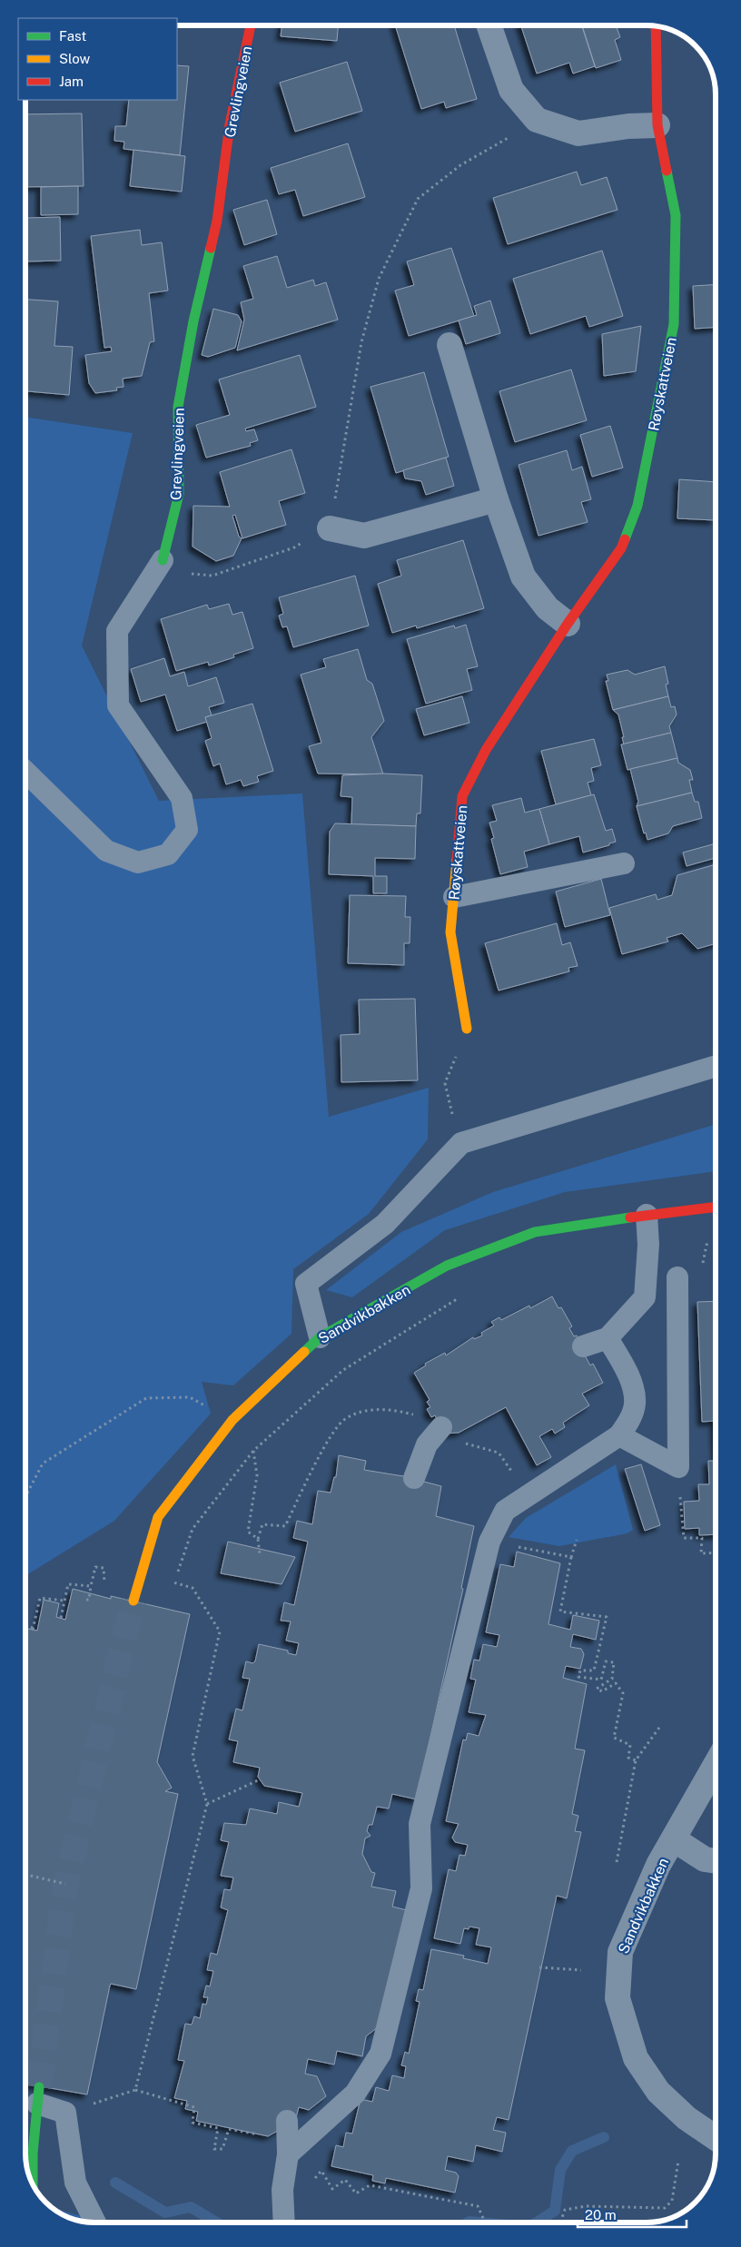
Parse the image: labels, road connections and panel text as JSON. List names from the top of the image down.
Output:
{
  "streets": {
    "street": ["Grevlingveien", "Røyskattveien", "Sandvikbakken"]
  },
  "legend": ["Fast", "Slow", "Jam"],
  "scale_bar": "20 m"
}
